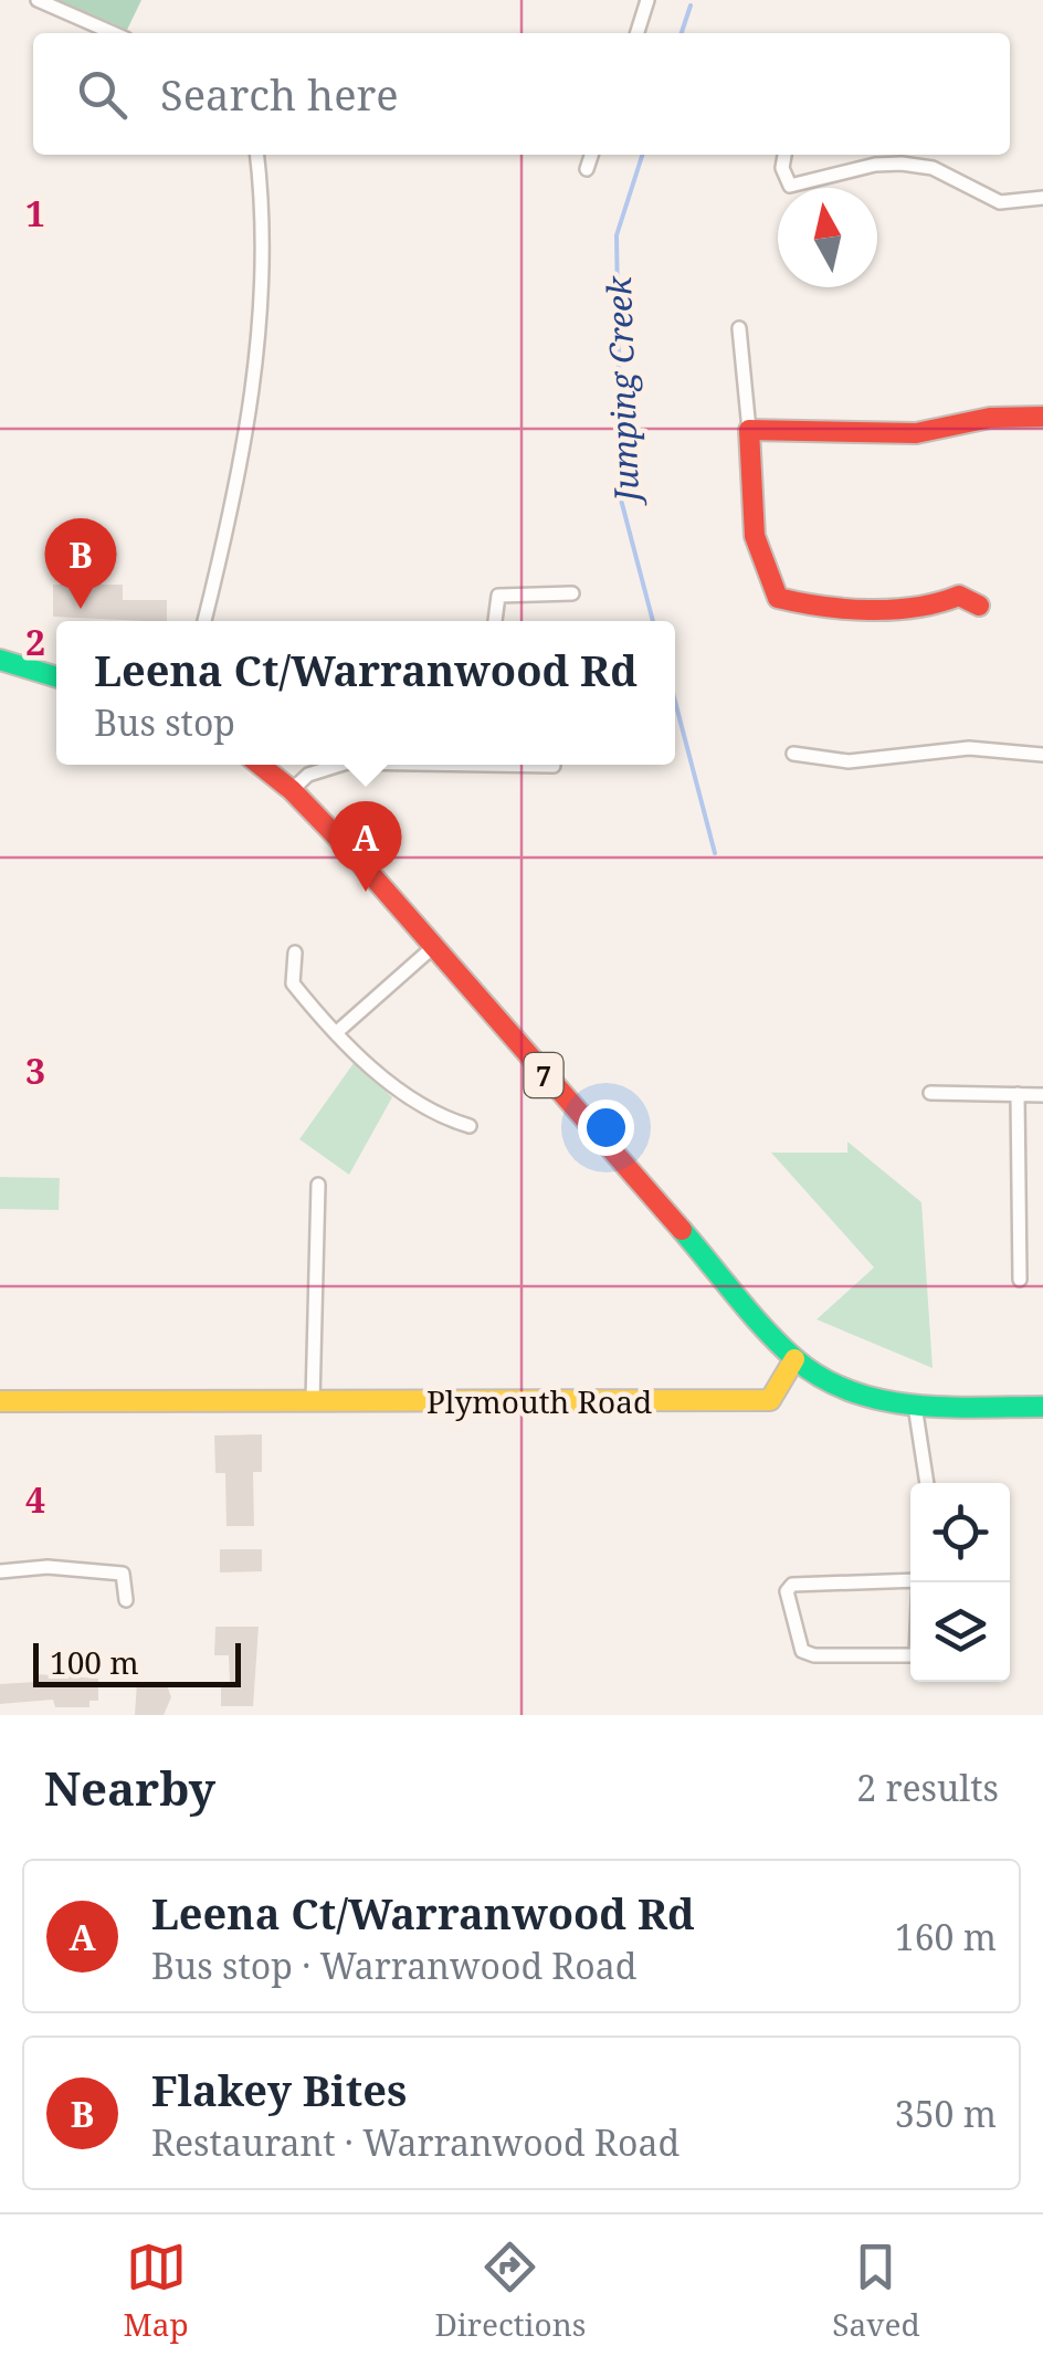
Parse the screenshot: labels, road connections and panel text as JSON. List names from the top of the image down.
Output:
{
  "streets": {
    "street": ["7", "Plymouth Road"]
  },
  "crossings": [
    ["7", "Plymouth Road"]
  ],
  "water": ["Jumping Creek"],
  "scale_bar": "100 m",
  "north": "top",
  "page": {
    "search": "Search here",
    "pins": ["B", "A"],
    "popup": ["Leena Ct/Warranwood Rd", "Bus stop"],
    "scale": "100 m",
    "heading": ["Nearby", "2 results"],
    "list": [
      {
        "mark": "A",
        "name": "Leena Ct/Warranwood Rd",
        "note": "Bus stop · Warranwood Road",
        "value": "160 m"
      },
      {
        "mark": "B",
        "name": "Flakey Bites",
        "note": "Restaurant · Warranwood Road",
        "value": "350 m"
      }
    ],
    "nav": ["Map", "Directions", "Saved"]
  },
  "grid": {
    "rows": [
      "1",
      "2",
      "3",
      "4"
    ]
  }
}
